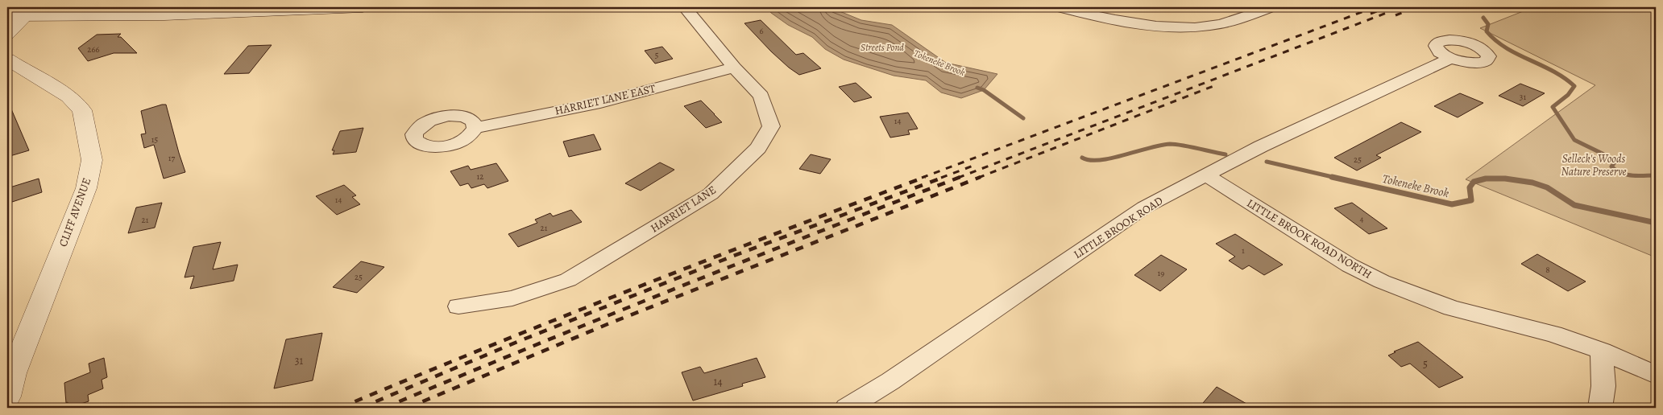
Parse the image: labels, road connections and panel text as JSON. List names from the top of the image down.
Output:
{
  "streets": {
    "street": [
      "HARRIET LANE EAST",
      "HARRIET LANE",
      "CLIFF AVENUE",
      "LITTLE BROOK ROAD",
      "LITTLE BROOK ROAD NORTH"
    ]
  },
  "crossings": [
    ["HARRIET LANE EAST", "HARRIET LANE"],
    ["LITTLE BROOK ROAD", "LITTLE BROOK ROAD NORTH"]
  ],
  "water": ["Streets Pond", "Tokeneke Brook"],
  "parks": ["Selleck's Woods Nature Preserve"],
  "house_numbers": [
    "6",
    "266",
    "5",
    "31",
    "14",
    "15",
    "17",
    "25",
    "12",
    "14",
    "4",
    "21",
    "21",
    "1",
    "8",
    "19",
    "25",
    "31",
    "5",
    "14"
  ]
}
